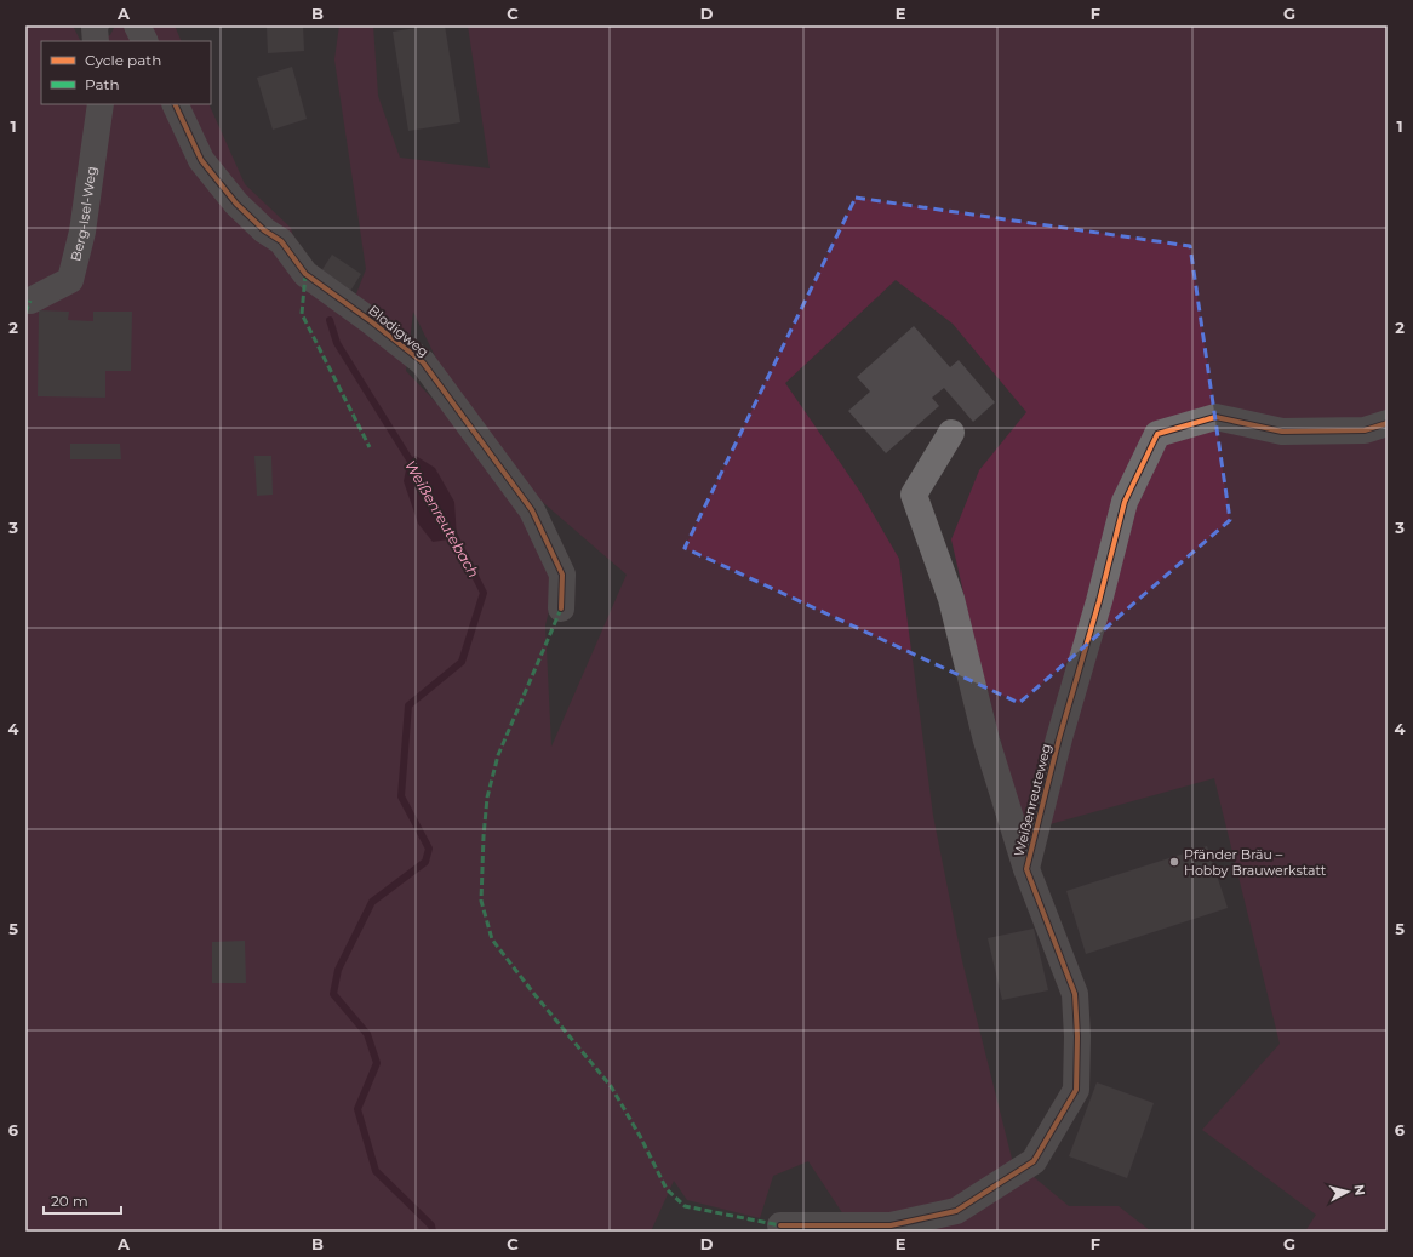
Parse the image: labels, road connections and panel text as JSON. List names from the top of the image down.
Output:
{
  "streets": {
    "street": ["Berg-Isel-Weg", "Blodigweg", "Weißenreuteweg"]
  },
  "water": ["Weißenreutebach"],
  "places": ["Pfänder Bräu – Hobby Brauwerkstatt"],
  "legend": ["Cycle path", "Path"],
  "scale_bar": "20 m",
  "north": "right",
  "grid": {
    "columns": [
      "A",
      "B",
      "C",
      "D",
      "E",
      "F",
      "G"
    ],
    "rows": [
      "1",
      "2",
      "3",
      "4",
      "5",
      "6"
    ]
  }
}
